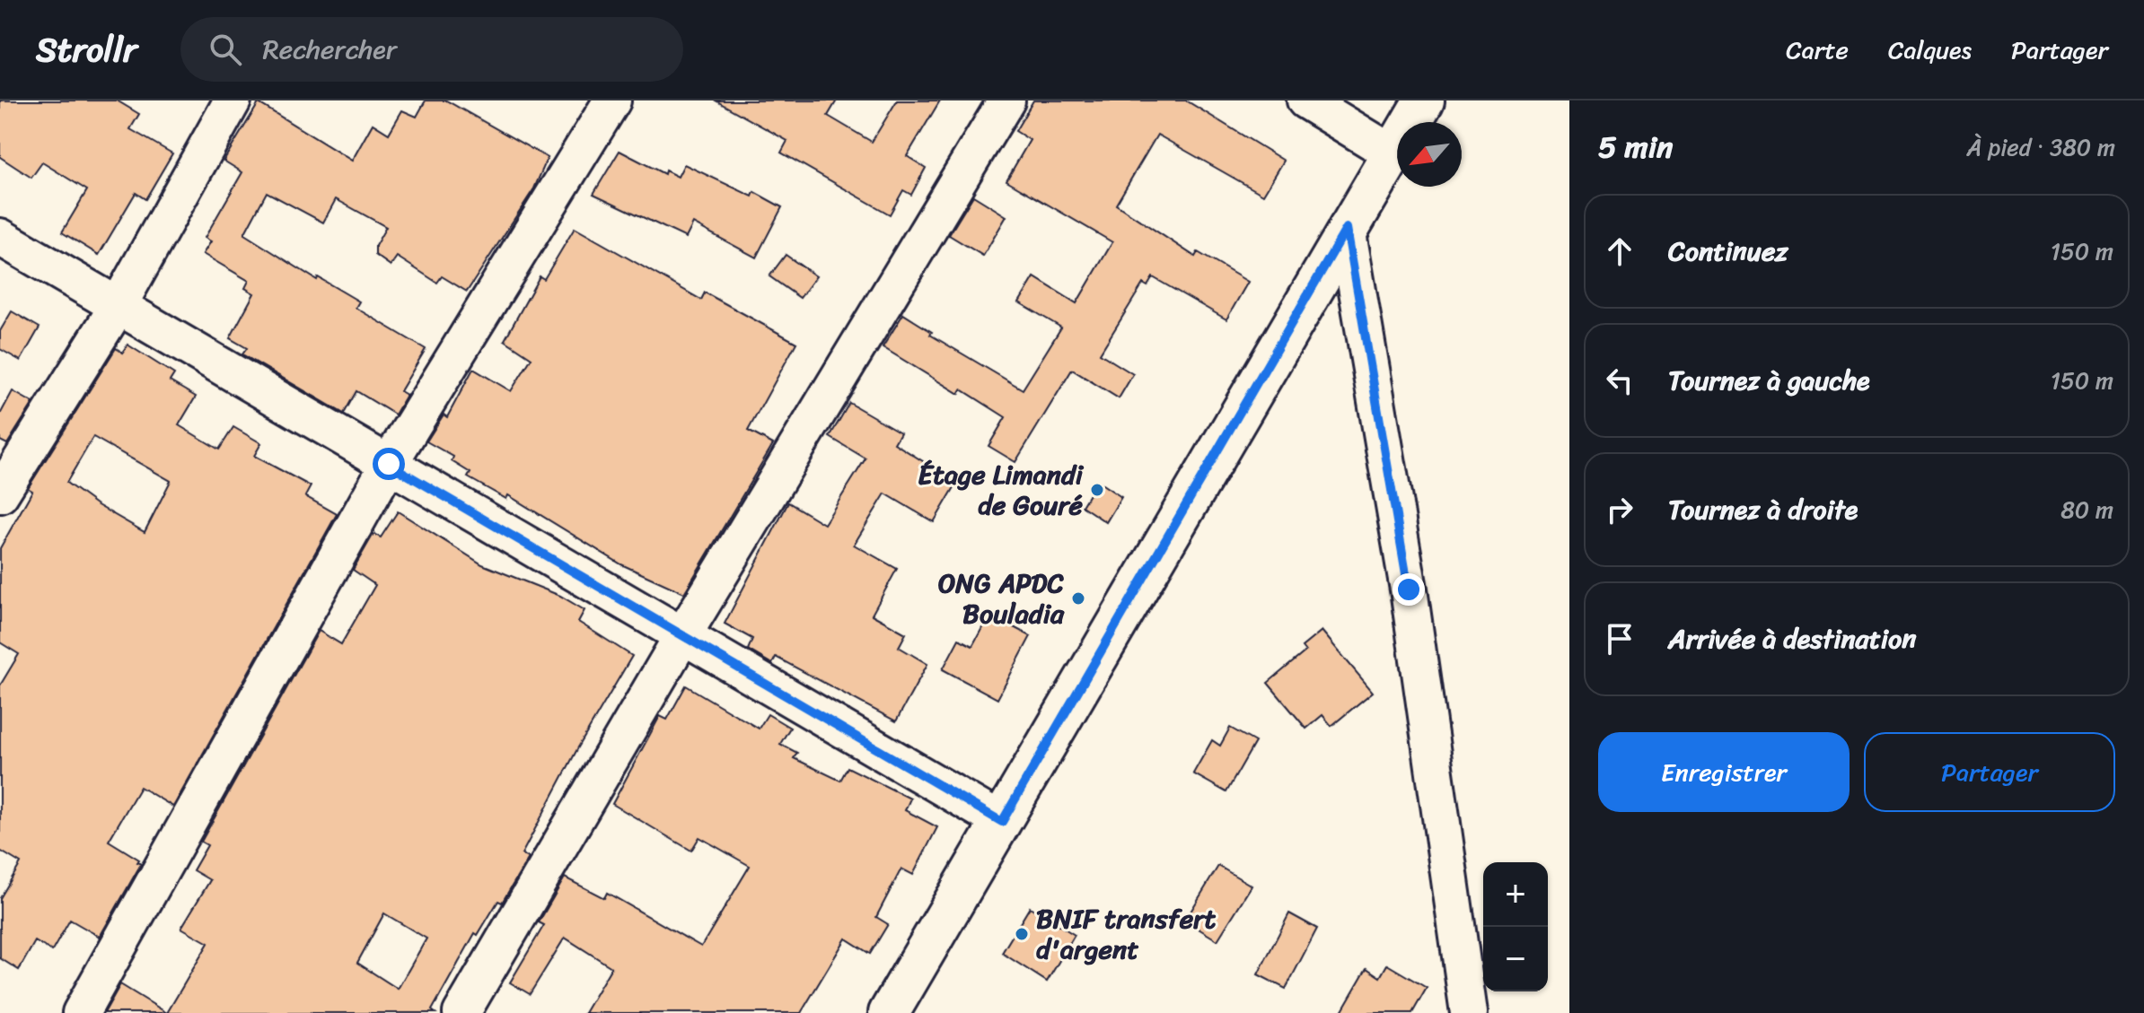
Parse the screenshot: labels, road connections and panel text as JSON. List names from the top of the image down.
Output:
{
  "places": ["Étage Limandi de Gouré", "ONG APDC Bouladia", "BNIF transfert d'argent"],
  "north": "bottom left",
  "page": {
    "header": "Strollr",
    "search": "Rechercher",
    "nav": ["Carte", "Calques", "Partager"],
    "heading": ["5 min", "À pied · 380 m"],
    "list": [
      ["Continuez", "150 m"],
      ["Tournez à gauche", "150 m"],
      ["Tournez à droite", "80 m"],
      "Arrivée à destination"
    ],
    "buttons": ["Enregistrer", "Partager"],
    "map_buttons": ["+", "−"]
  }
}
